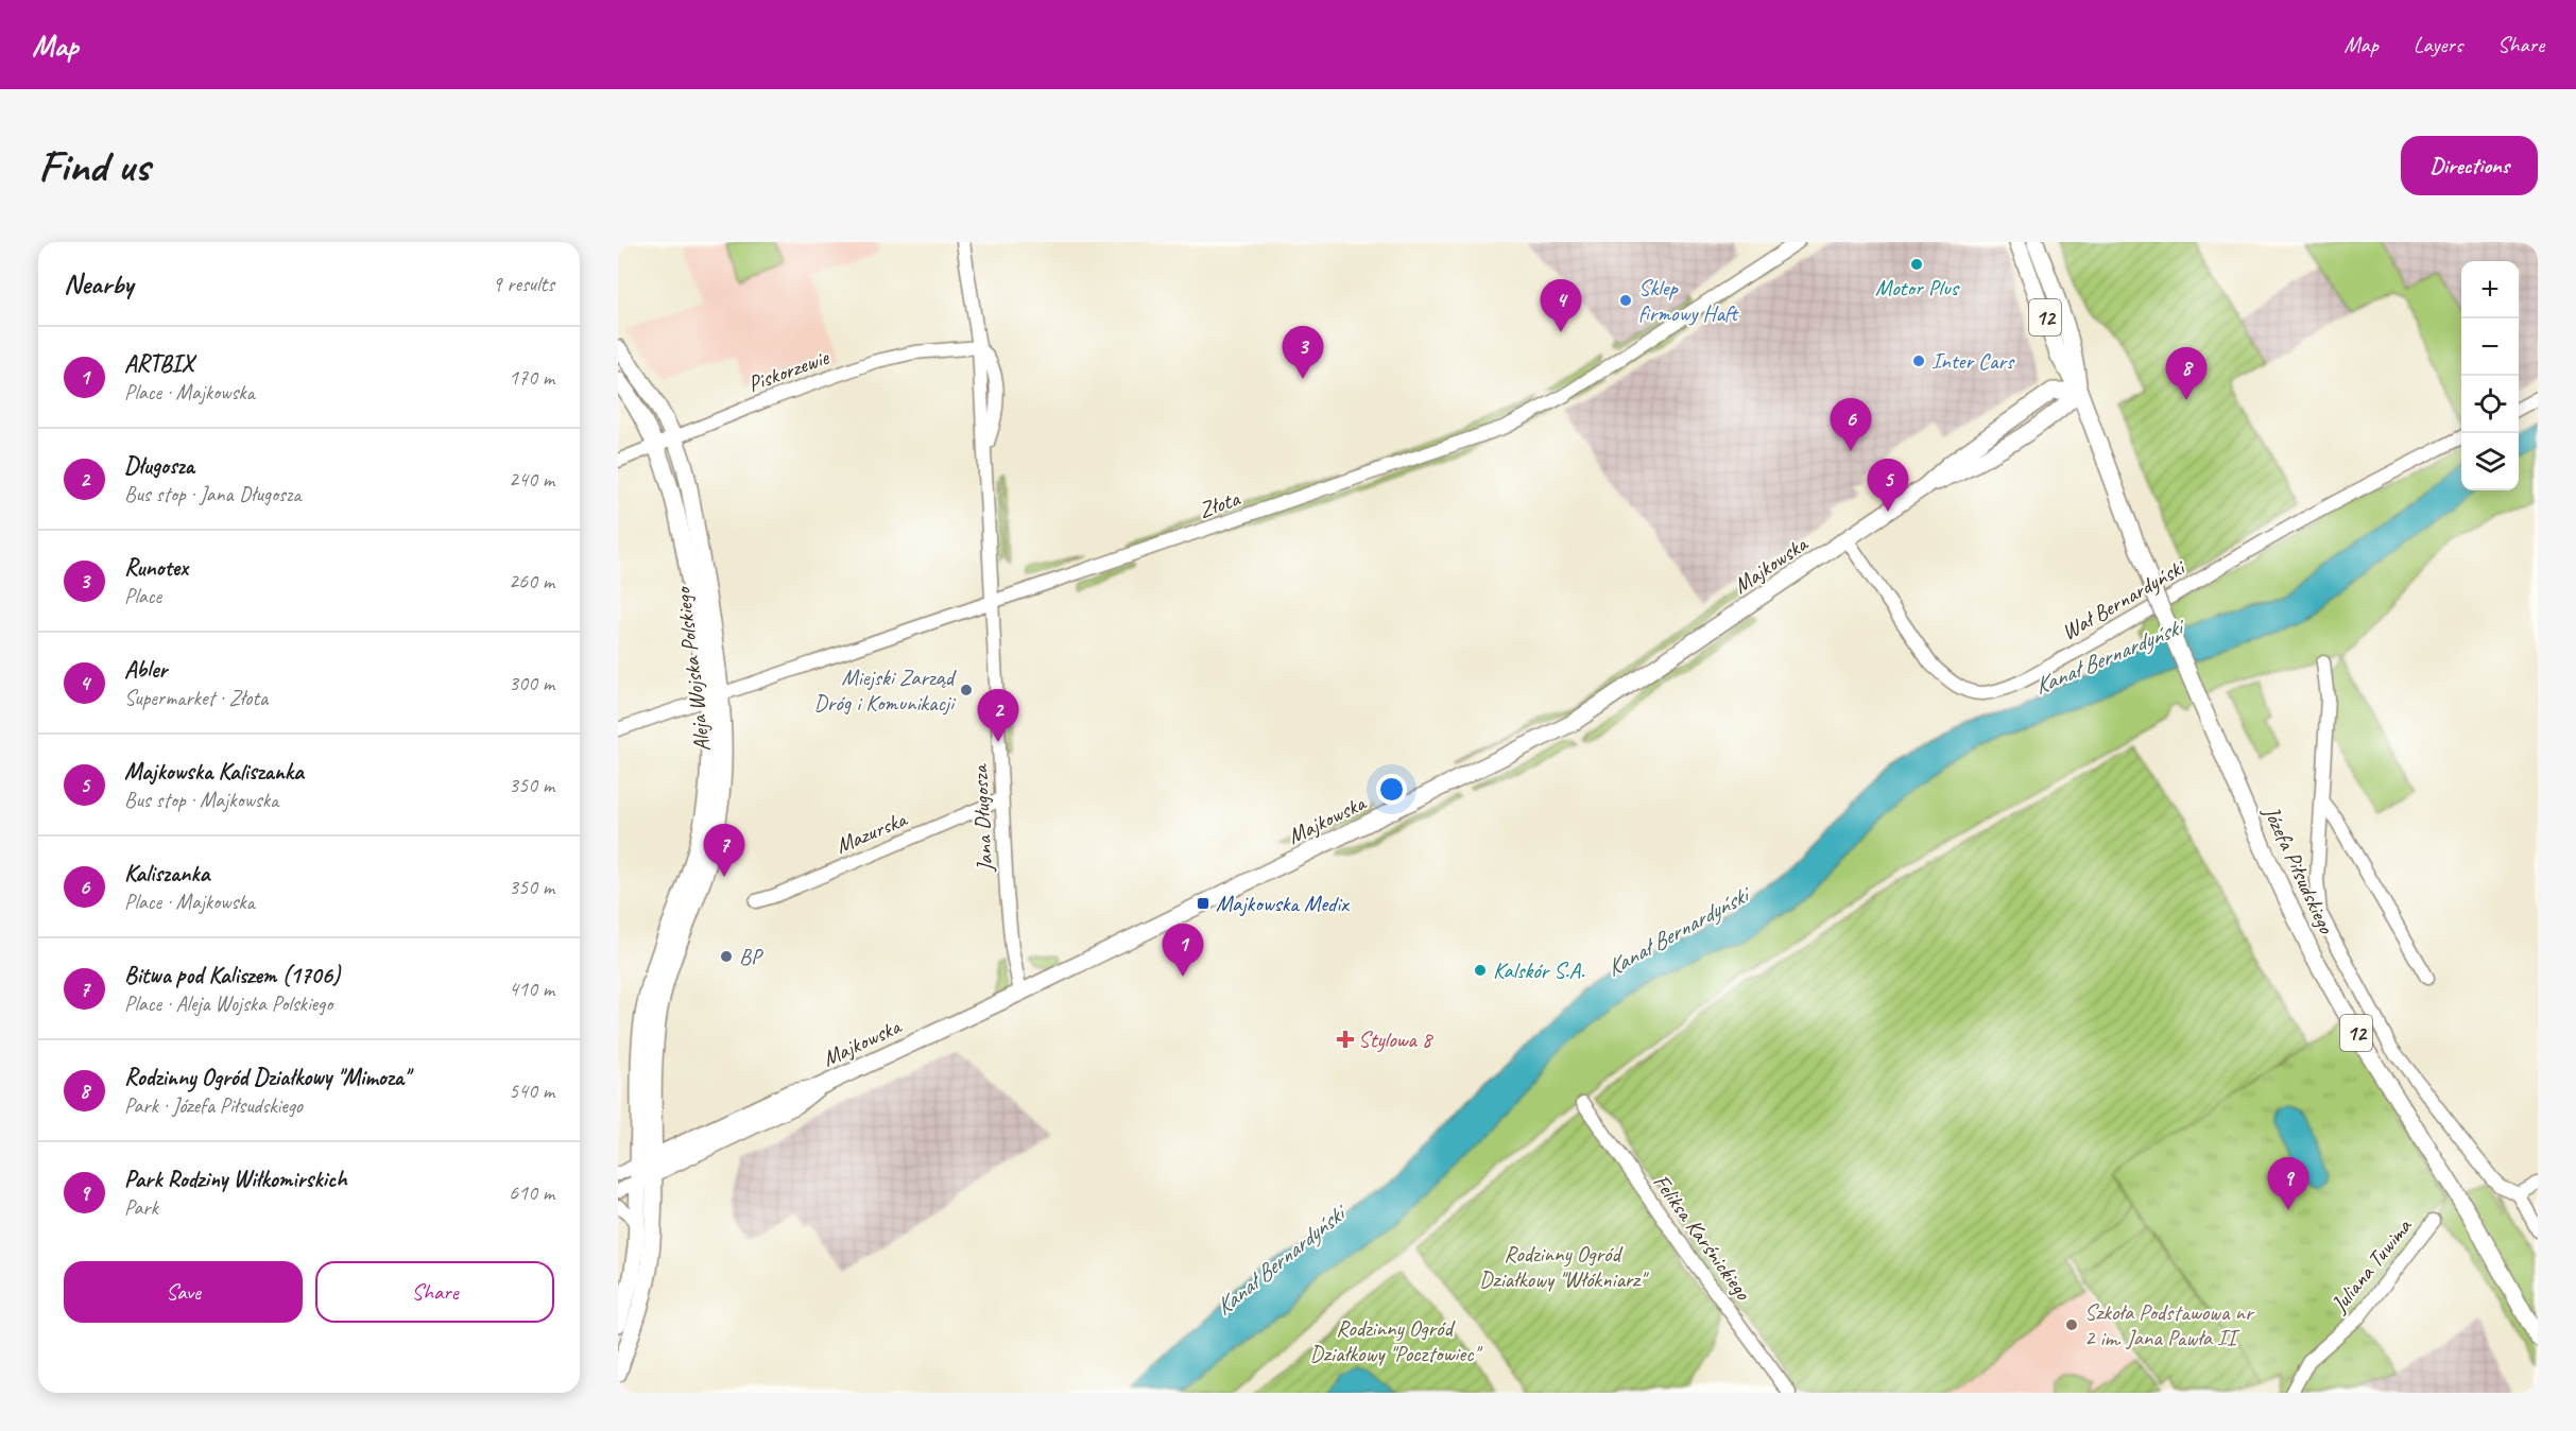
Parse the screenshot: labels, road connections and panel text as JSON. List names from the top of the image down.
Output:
{
  "streets": {
    "main road": [
      "12",
      "Majkowska",
      "Aleja Wojska Polskiego",
      "Józefa Piłsudskiego"
    ],
    "street": [
      "Piskorzewie",
      "Złota",
      "Wał Bernardyński",
      "Jana Długosza",
      "Mazurska",
      "Feliksa Karśnickiego",
      "Juliana Tuwima"
    ]
  },
  "crossings": [
    ["Piskorzewie", "Aleja Wojska Polskiego"],
    ["Piskorzewie", "Jana Długosza"],
    ["Złota", "Aleja Wojska Polskiego"],
    ["Złota", "Jana Długosza"],
    ["Majkowska", "Wał Bernardyński"],
    ["Majkowska", "Aleja Wojska Polskiego"],
    ["Majkowska", "Jana Długosza"],
    ["Majkowska", "Józefa Piłsudskiego"],
    ["Jana Długosza", "Mazurska"]
  ],
  "water": ["Kanał Bernardyński"],
  "parks": ["Rodzinny Ogród Działkowy \"Włókniarz\"", "Rodzinny Ogród Działkowy \"Pocztowiec\""],
  "places": {
    "other": [
      "Motor Plus",
      "Sklep firmowy Haft",
      "Inter Cars",
      "Miejski Zarząd Dróg i Komunikacji",
      "BP",
      "Kalskór S.A.",
      "Szkoła Podstawowa nr 2 im. Jana Pawła II"
    ],
    "transit": ["Majkowska Medix"],
    "health": ["Stylowa 8"]
  },
  "page": {
    "header": "Map",
    "nav": ["Map", "Layers", "Share"],
    "buttons": [
      "Directions",
      ["Save", "Share"]
    ],
    "title": "Find us",
    "heading": ["Nearby", "9 results"],
    "map_buttons": ["+", "−"],
    "pins": [
      "4",
      "3",
      "8",
      "6",
      "5",
      "2",
      "7",
      "1",
      "9"
    ],
    "list": [
      {
        "mark": "1",
        "name": "ARTBIX",
        "note": "Place · Majkowska",
        "value": "170 m"
      },
      {
        "mark": "2",
        "name": "Długosza",
        "note": "Bus stop · Jana Długosza",
        "value": "240 m"
      },
      {
        "mark": "3",
        "name": "Runotex",
        "note": "Place",
        "value": "260 m"
      },
      {
        "mark": "4",
        "name": "Abler",
        "note": "Supermarket · Złota",
        "value": "300 m"
      },
      {
        "mark": "5",
        "name": "Majkowska Kaliszanka",
        "note": "Bus stop · Majkowska",
        "value": "350 m"
      },
      {
        "mark": "6",
        "name": "Kaliszanka",
        "note": "Place · Majkowska",
        "value": "350 m"
      },
      {
        "mark": "7",
        "name": "Bitwa pod Kaliszem (1706)",
        "note": "Place · Aleja Wojska Polskiego",
        "value": "410 m"
      },
      {
        "mark": "8",
        "name": "Rodzinny Ogród Działkowy \"Mimoza\"",
        "note": "Park · Józefa Piłsudskiego",
        "value": "540 m"
      },
      {
        "mark": "9",
        "name": "Park Rodziny Wiłkomirskich",
        "note": "Park",
        "value": "610 m"
      }
    ]
  }
}
